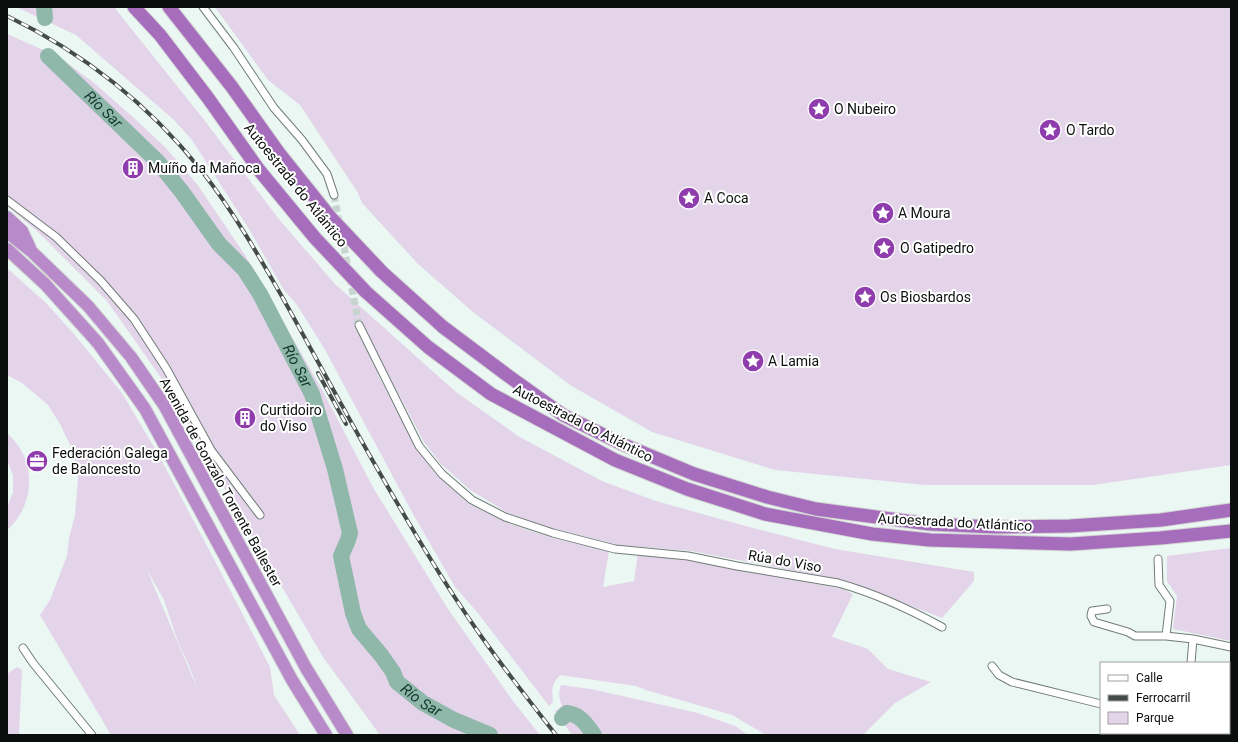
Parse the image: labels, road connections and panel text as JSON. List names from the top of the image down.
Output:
{
  "streets": {
    "highway": ["Autoestrada do Atlántico", "Avenida de Gonzalo Torrente Ballester"],
    "street": ["Rúa do Viso"]
  },
  "water": ["Río Sar"],
  "places": {
    "place": [
      "O Nubeiro",
      "O Tardo",
      "A Coca",
      "A Moura",
      "O Gatipedro",
      "Os Biosbardos",
      "A Lamia"
    ],
    "building": ["Muíño da Mañoca", "Curtidoiro do Viso"],
    "office": ["Federación Galega de Baloncesto"]
  },
  "legend": ["Calle", "Ferrocarril", "Parque"]
}
